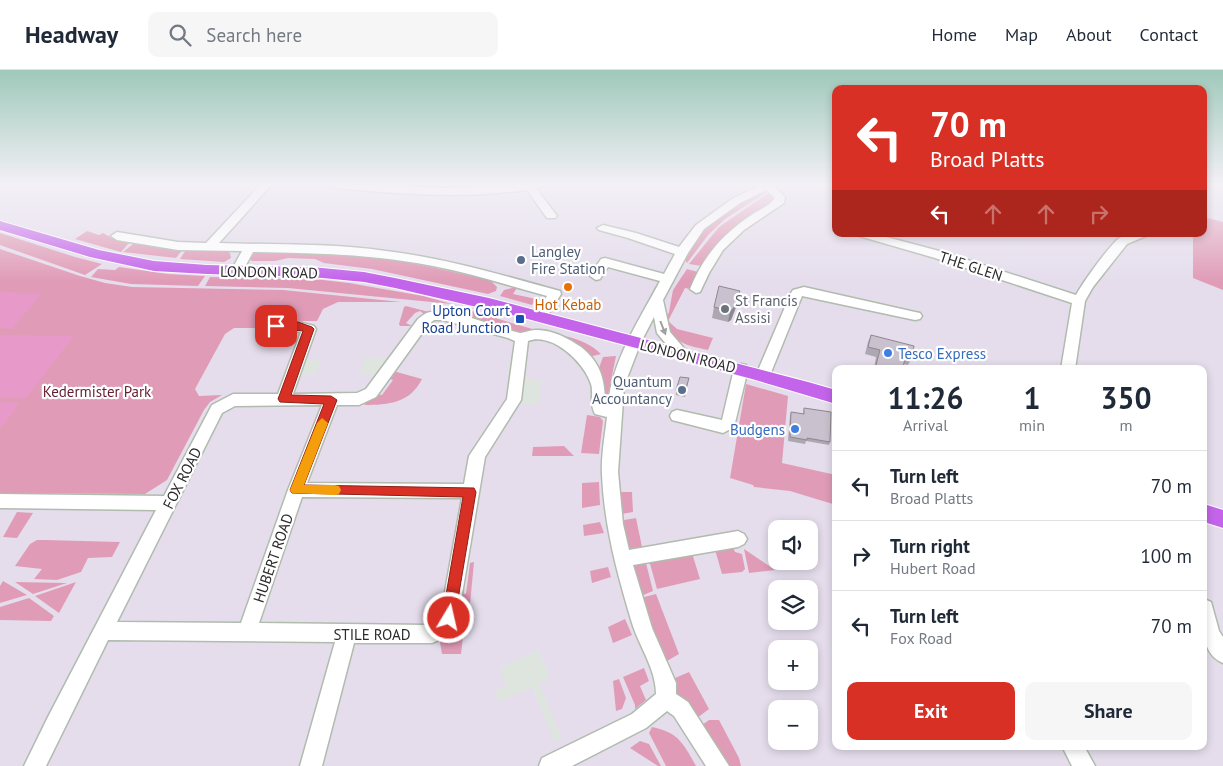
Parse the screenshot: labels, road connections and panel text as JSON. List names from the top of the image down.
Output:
{
  "streets": {
    "main road": ["LONDON ROAD"],
    "street": [
      "THE GLEN",
      "FOX ROAD",
      "HUBERT ROAD",
      "STILE ROAD"
    ]
  },
  "crossings": [
    ["FOX ROAD", "HUBERT ROAD"],
    ["FOX ROAD", "STILE ROAD"],
    ["HUBERT ROAD", "STILE ROAD"]
  ],
  "parks": ["Kedermister Park"],
  "places": {
    "other": [
      "Langley Fire Station",
      "Hot Kebab",
      "St Francis Assisi",
      "Tesco Express",
      "Quantum Accountancy",
      "Budgens"
    ],
    "transit": ["Upton Court Road Junction"]
  },
  "page": {
    "header": "Headway",
    "search": "Search here",
    "nav": [
      "Home",
      "Map",
      "About",
      "Contact"
    ],
    "turn": ["70 m", "Broad Platts"],
    "eta": [
      "11:26",
      "Arrival",
      "1",
      "min",
      "350",
      "m"
    ],
    "list": [
      {
        "name": "Turn left",
        "note": "Broad Platts",
        "value": "70 m"
      },
      {
        "name": "Turn right",
        "note": "Hubert Road",
        "value": "100 m"
      },
      {
        "name": "Turn left",
        "note": "Fox Road",
        "value": "70 m"
      }
    ],
    "map_buttons": ["+", "−"],
    "buttons": ["Exit", "Share"]
  }
}
